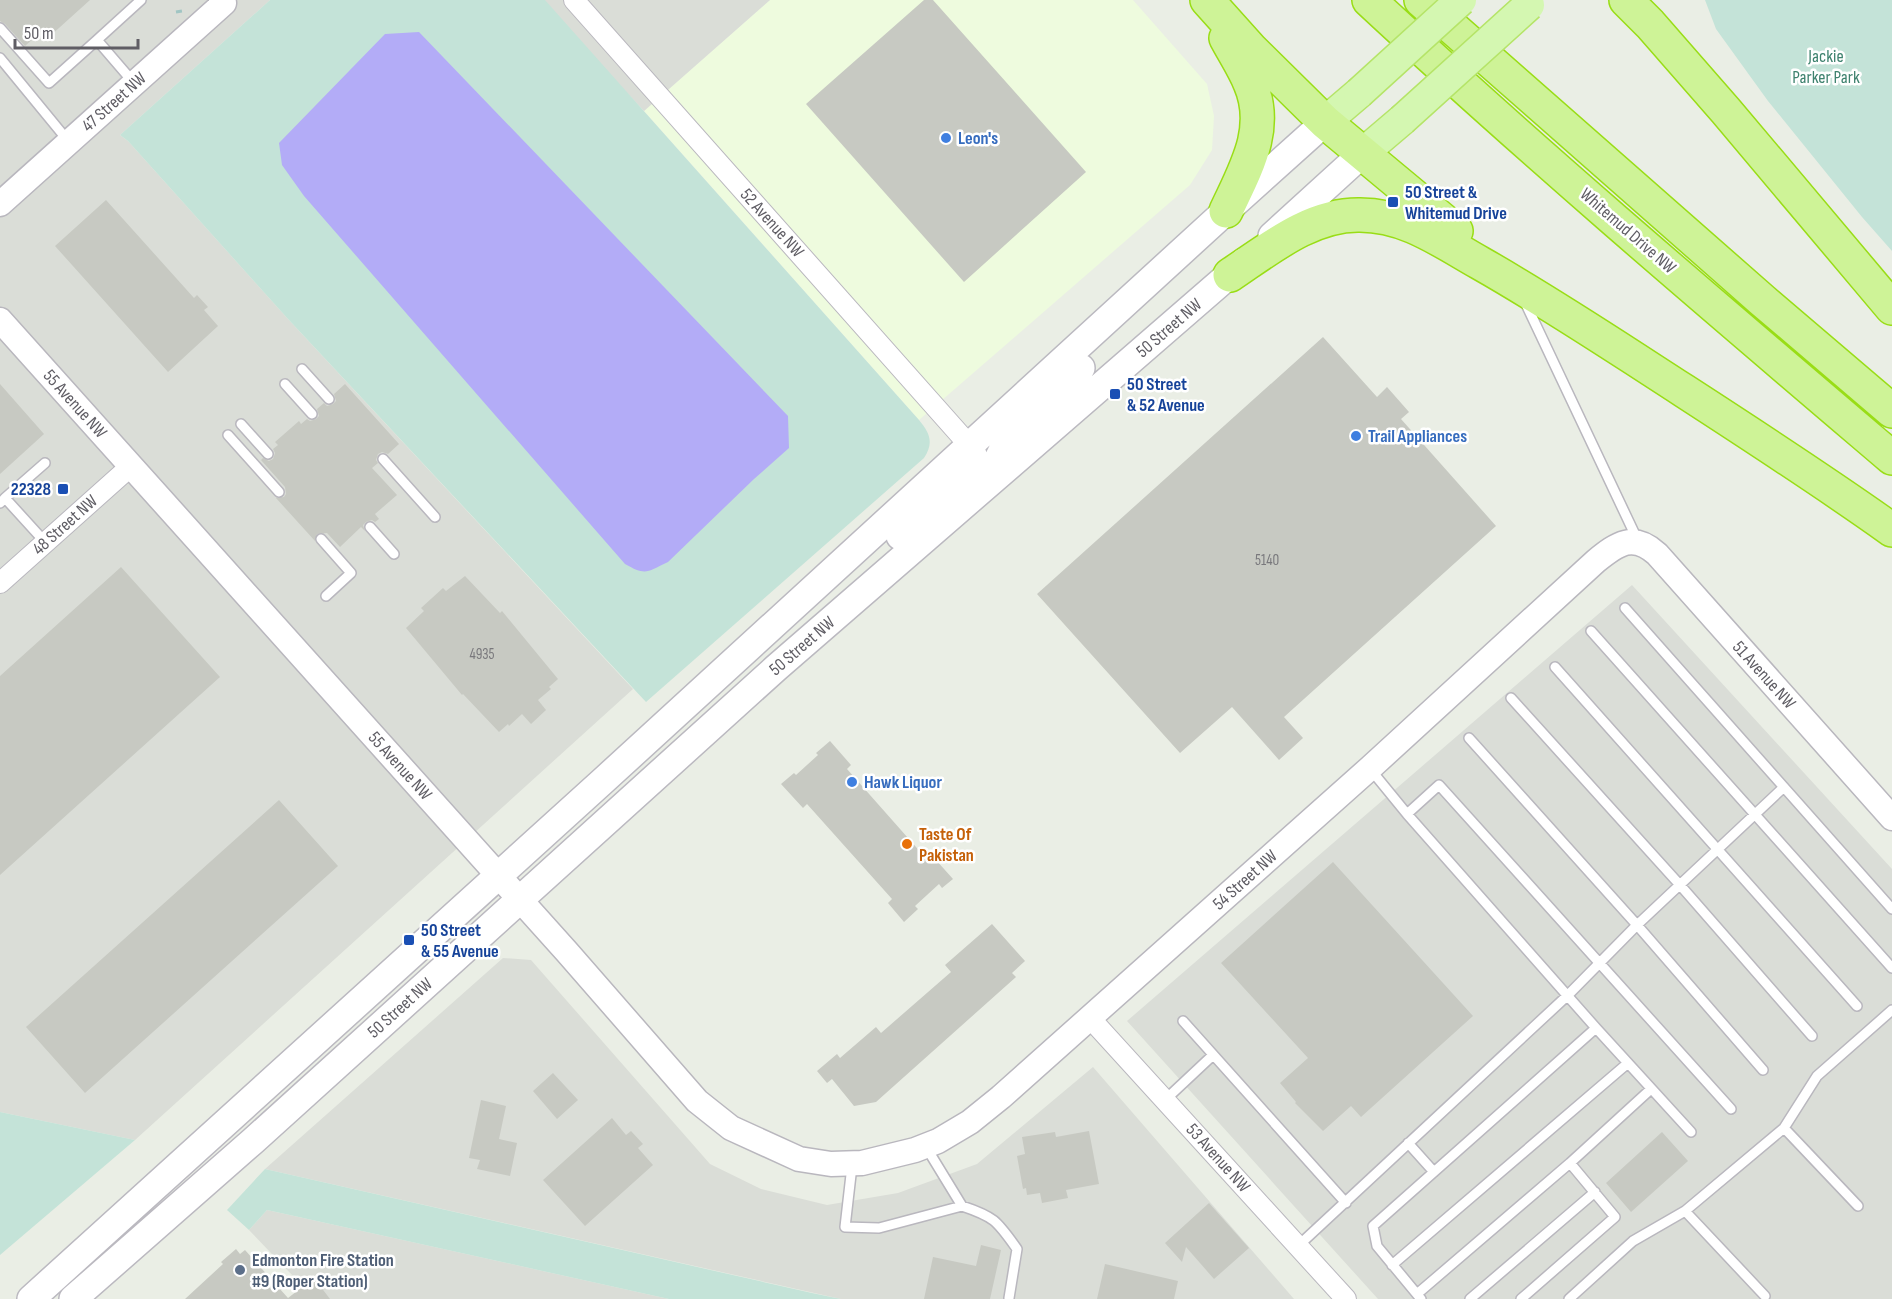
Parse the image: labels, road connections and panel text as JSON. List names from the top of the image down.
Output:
{
  "streets": {
    "highway": ["Whitemud Drive NW"],
    "main road": ["50 Street NW"],
    "street": [
      "47 Street NW",
      "52 Avenue NW",
      "55 Avenue NW",
      "48 Street NW",
      "51 Avenue NW",
      "54 Street NW",
      "53 Avenue NW"
    ]
  },
  "crossings": [
    ["52 Avenue NW", "50 Street NW"],
    ["50 Street NW", "55 Avenue NW"],
    ["55 Avenue NW", "48 Street NW"],
    ["55 Avenue NW", "54 Street NW"],
    ["51 Avenue NW", "54 Street NW"],
    ["54 Street NW", "53 Avenue NW"]
  ],
  "parks": ["Jackie Parker Park"],
  "places": {
    "other": [
      "Leon's",
      "Trail Appliances",
      "Hawk Liquor",
      "Taste Of Pakistan",
      "Edmonton Fire Station #9 (Roper Station)"
    ],
    "transit": [
      "50 Street & Whitemud Drive",
      "50 Street & 52 Avenue",
      "22328",
      "50 Street & 55 Avenue"
    ]
  },
  "house_numbers": ["5140", "4935"],
  "scale_bar": "50 m"
}
